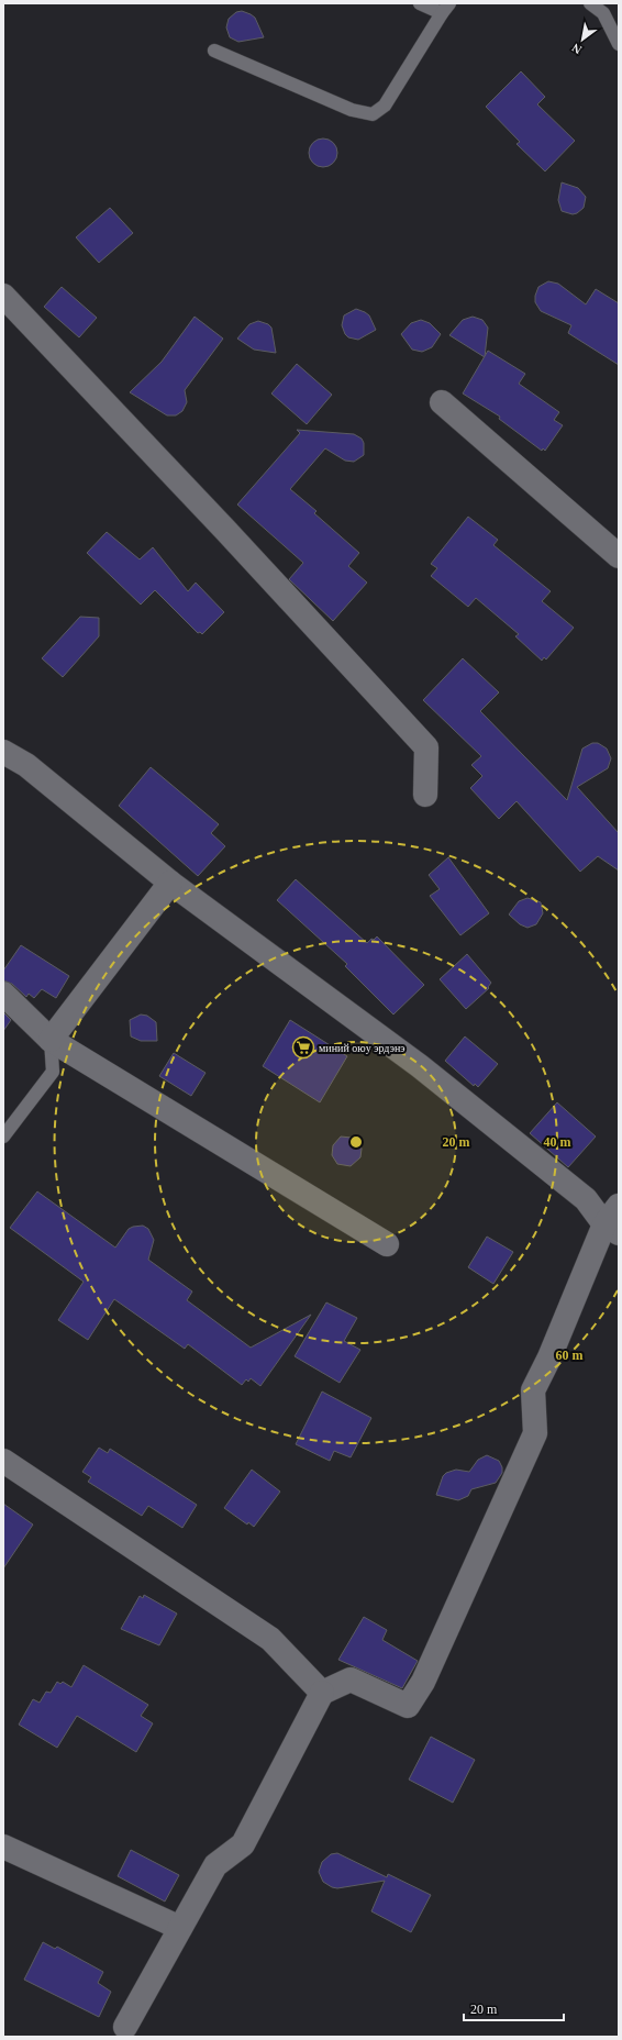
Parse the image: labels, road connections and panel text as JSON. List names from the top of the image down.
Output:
{
  "places": {
    "supermarket": ["миний оюу эрдэнэ"]
  },
  "scale_bar": "20 m",
  "north": "bottom left",
  "rings": ["20 m", "40 m", "60 m"]
}
